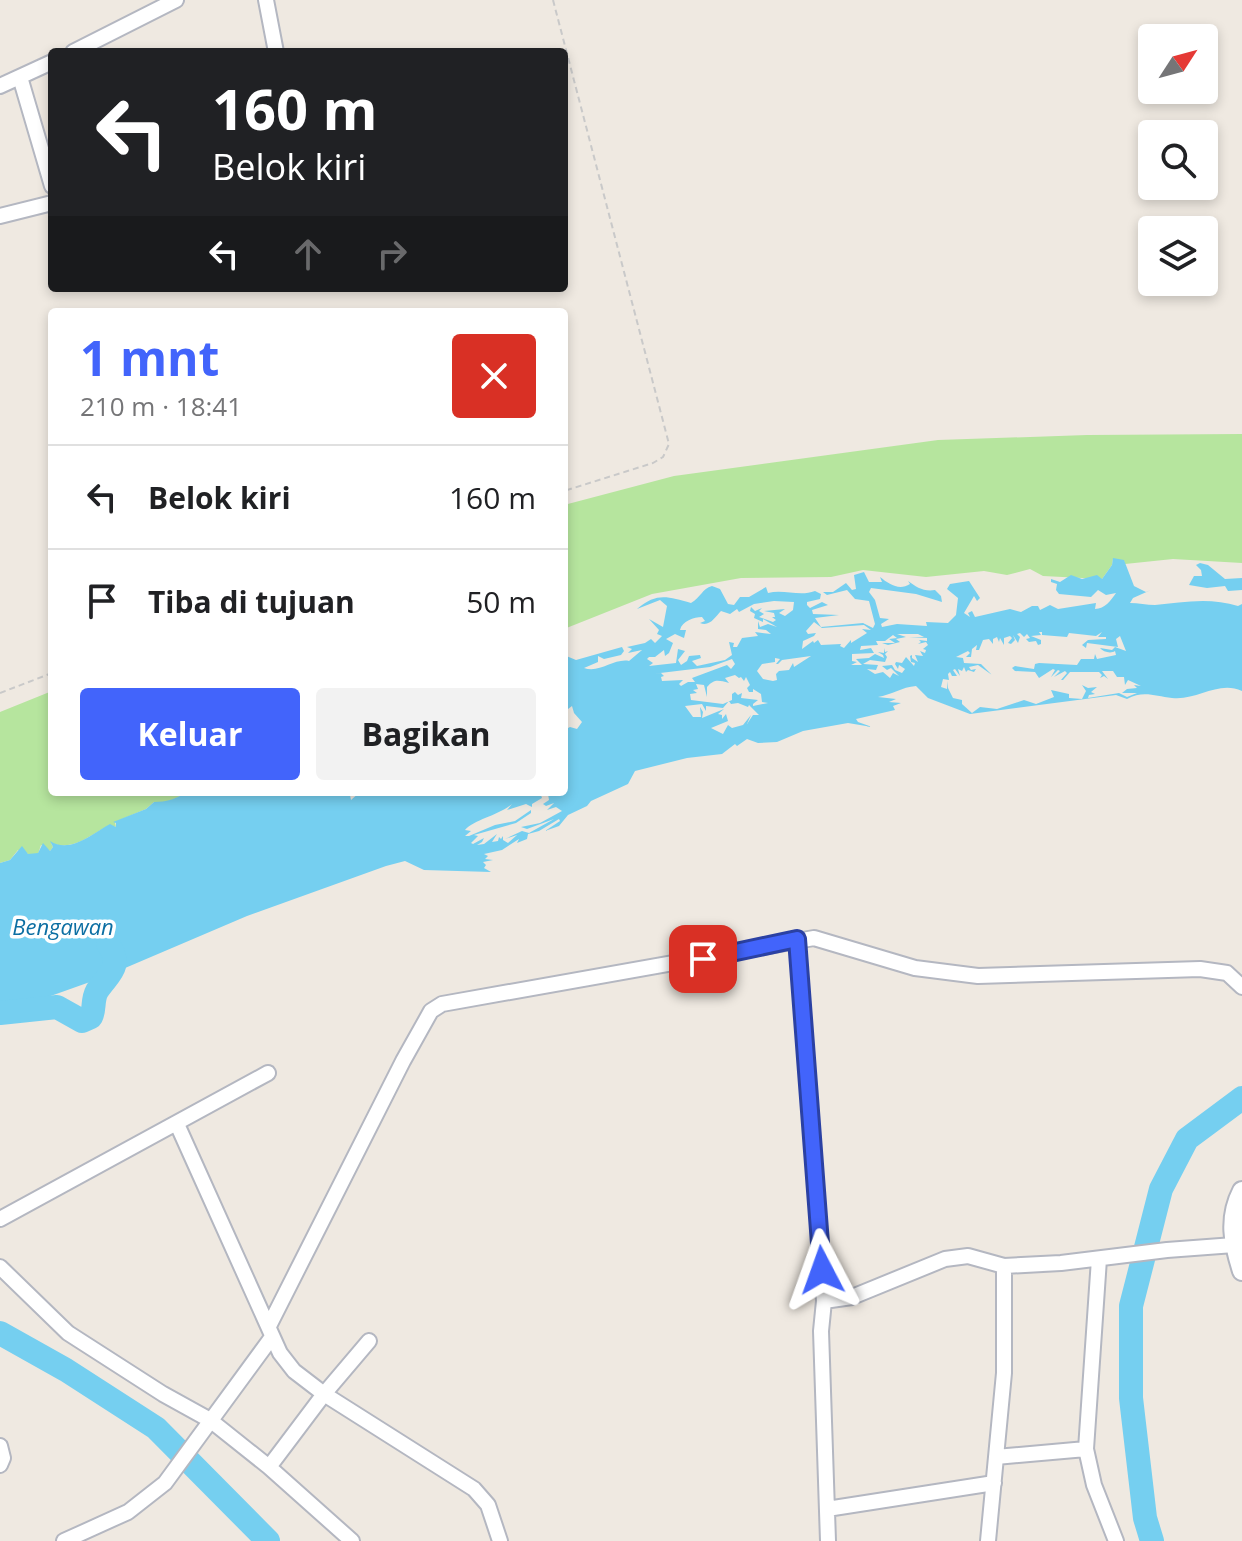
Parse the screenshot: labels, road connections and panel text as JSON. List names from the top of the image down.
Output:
{
  "water": ["Bengawan"],
  "north": "top right",
  "page": {
    "turn": ["160 m", "Belok kiri"],
    "heading": ["1 mnt", "210 m · 18:41"],
    "list": [
      {
        "name": "Belok kiri",
        "value": "160 m"
      },
      {
        "name": "Tiba di tujuan",
        "value": "50 m"
      }
    ],
    "buttons": ["Keluar", "Bagikan"]
  }
}
